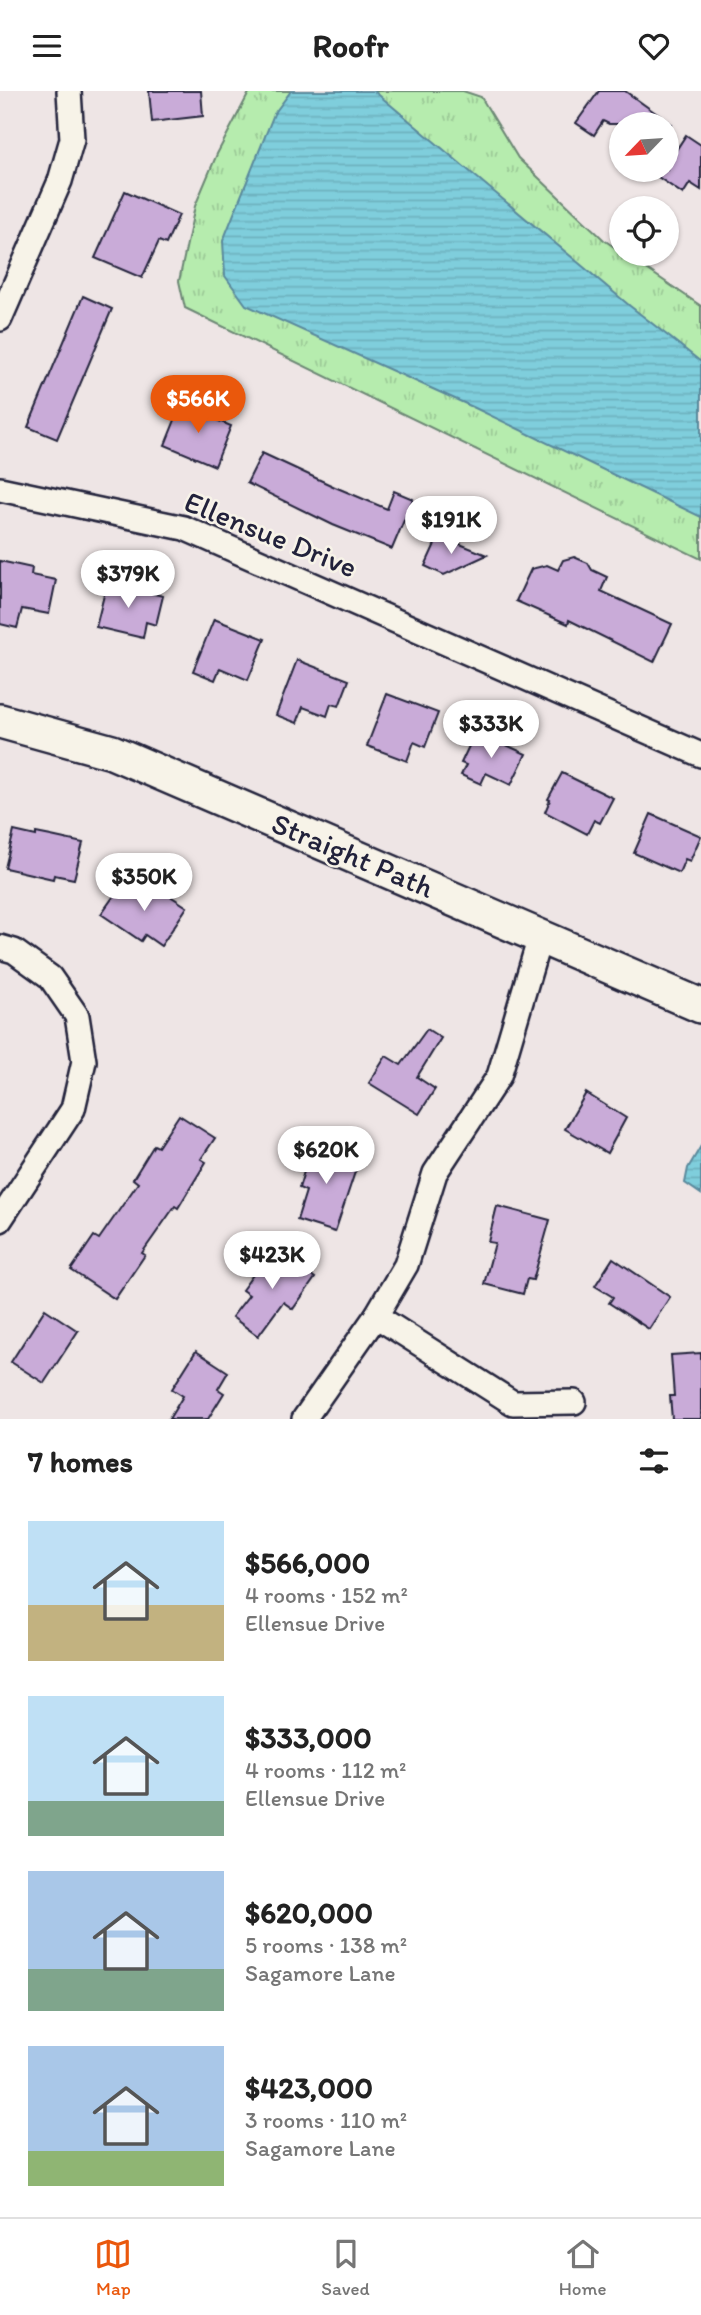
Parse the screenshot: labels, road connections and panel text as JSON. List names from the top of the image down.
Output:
{
  "streets": {
    "main road": ["Straight Path"],
    "street": ["Ellensue Drive"]
  },
  "north": "bottom left",
  "page": {
    "header": "Roofr",
    "price": [
      "$566K",
      "$191K",
      "$379K",
      "$333K",
      "$350K",
      "$620K",
      "$423K"
    ],
    "heading": "7 homes",
    "list": [
      {
        "name": "$566,000",
        "note": "4 rooms · 152 m² · Ellensue Drive"
      },
      {
        "name": "$333,000",
        "note": "4 rooms · 112 m² · Ellensue Drive"
      },
      {
        "name": "$620,000",
        "note": "5 rooms · 138 m² · Sagamore Lane"
      },
      {
        "name": "$423,000",
        "note": "3 rooms · 110 m² · Sagamore Lane"
      }
    ],
    "tabs": ["Map", "Saved", "Home"]
  }
}
